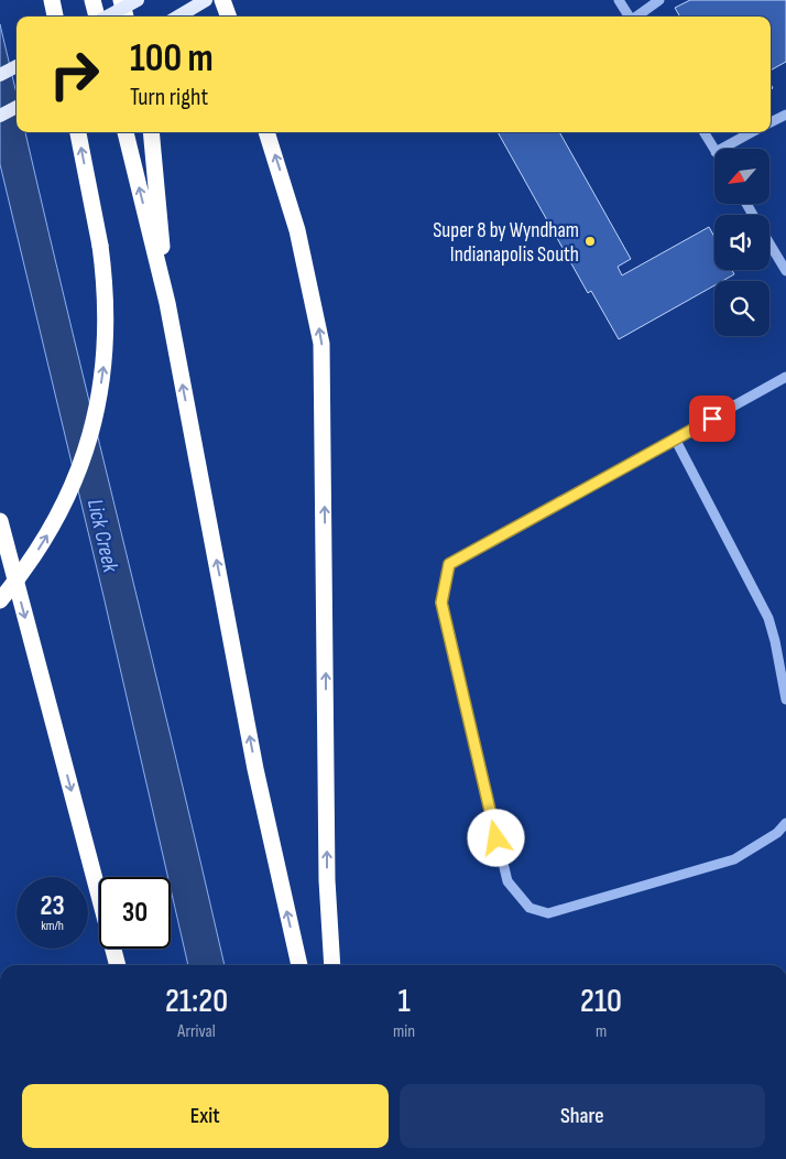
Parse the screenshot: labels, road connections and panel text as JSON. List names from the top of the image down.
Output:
{
  "water": ["Lick Creek"],
  "places": ["Super 8 by Wyndham Indianapolis South"],
  "north": "bottom left",
  "page": {
    "turn": ["100 m", "Turn right"],
    "speed": "23 km/h",
    "limit": "30",
    "eta": [
      "21:20",
      "Arrival",
      "1",
      "min",
      "210",
      "m"
    ],
    "buttons": ["Exit", "Share"]
  }
}
